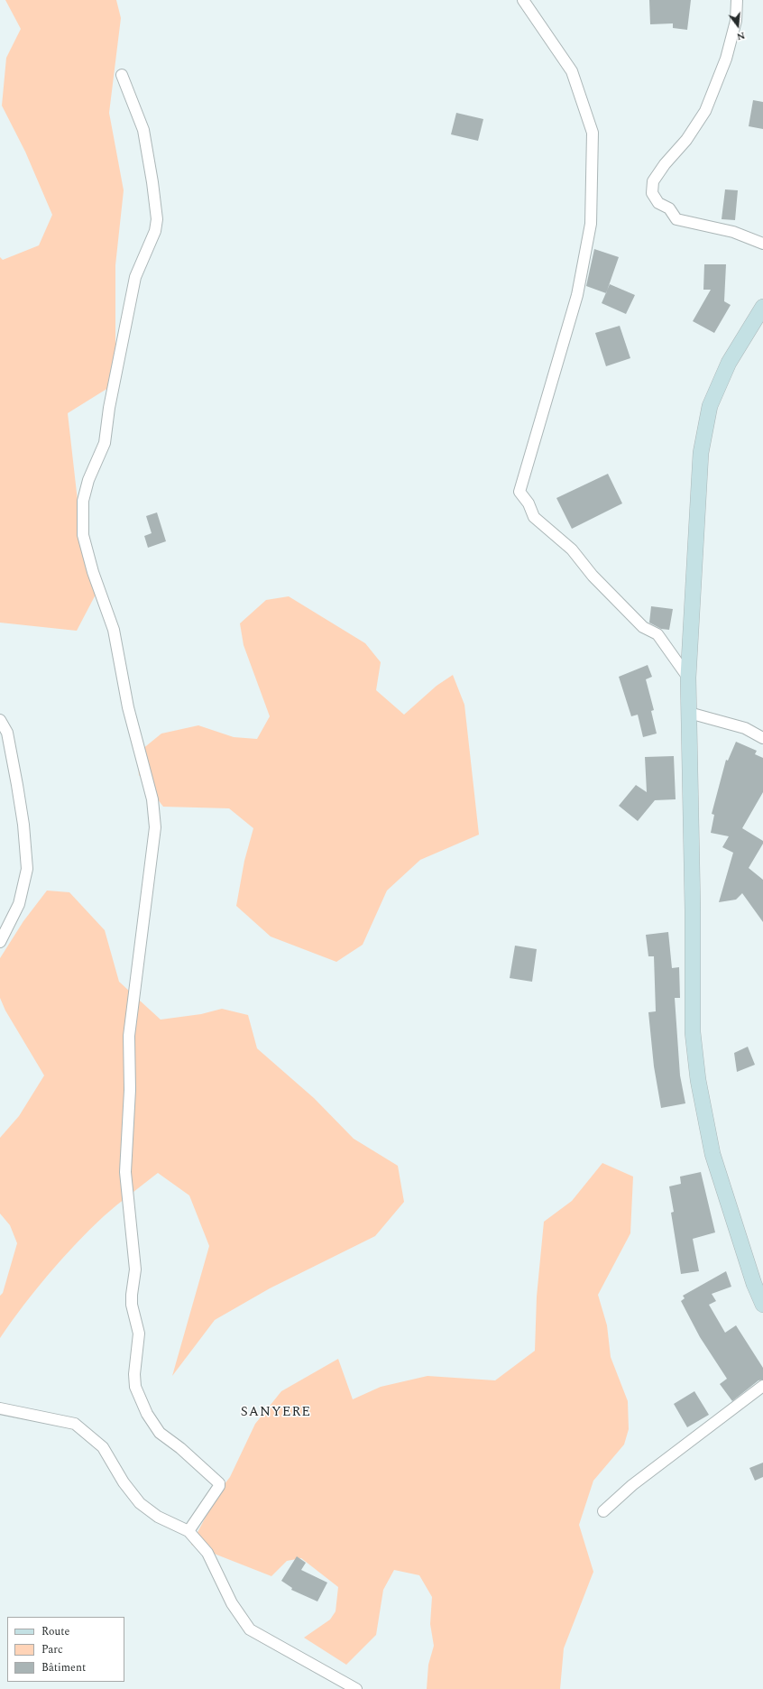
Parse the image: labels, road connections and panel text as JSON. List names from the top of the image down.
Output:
{
  "districts": ["SANYERE"],
  "legend": ["Route", "Parc", "Bâtiment"],
  "north": "bottom"
}
